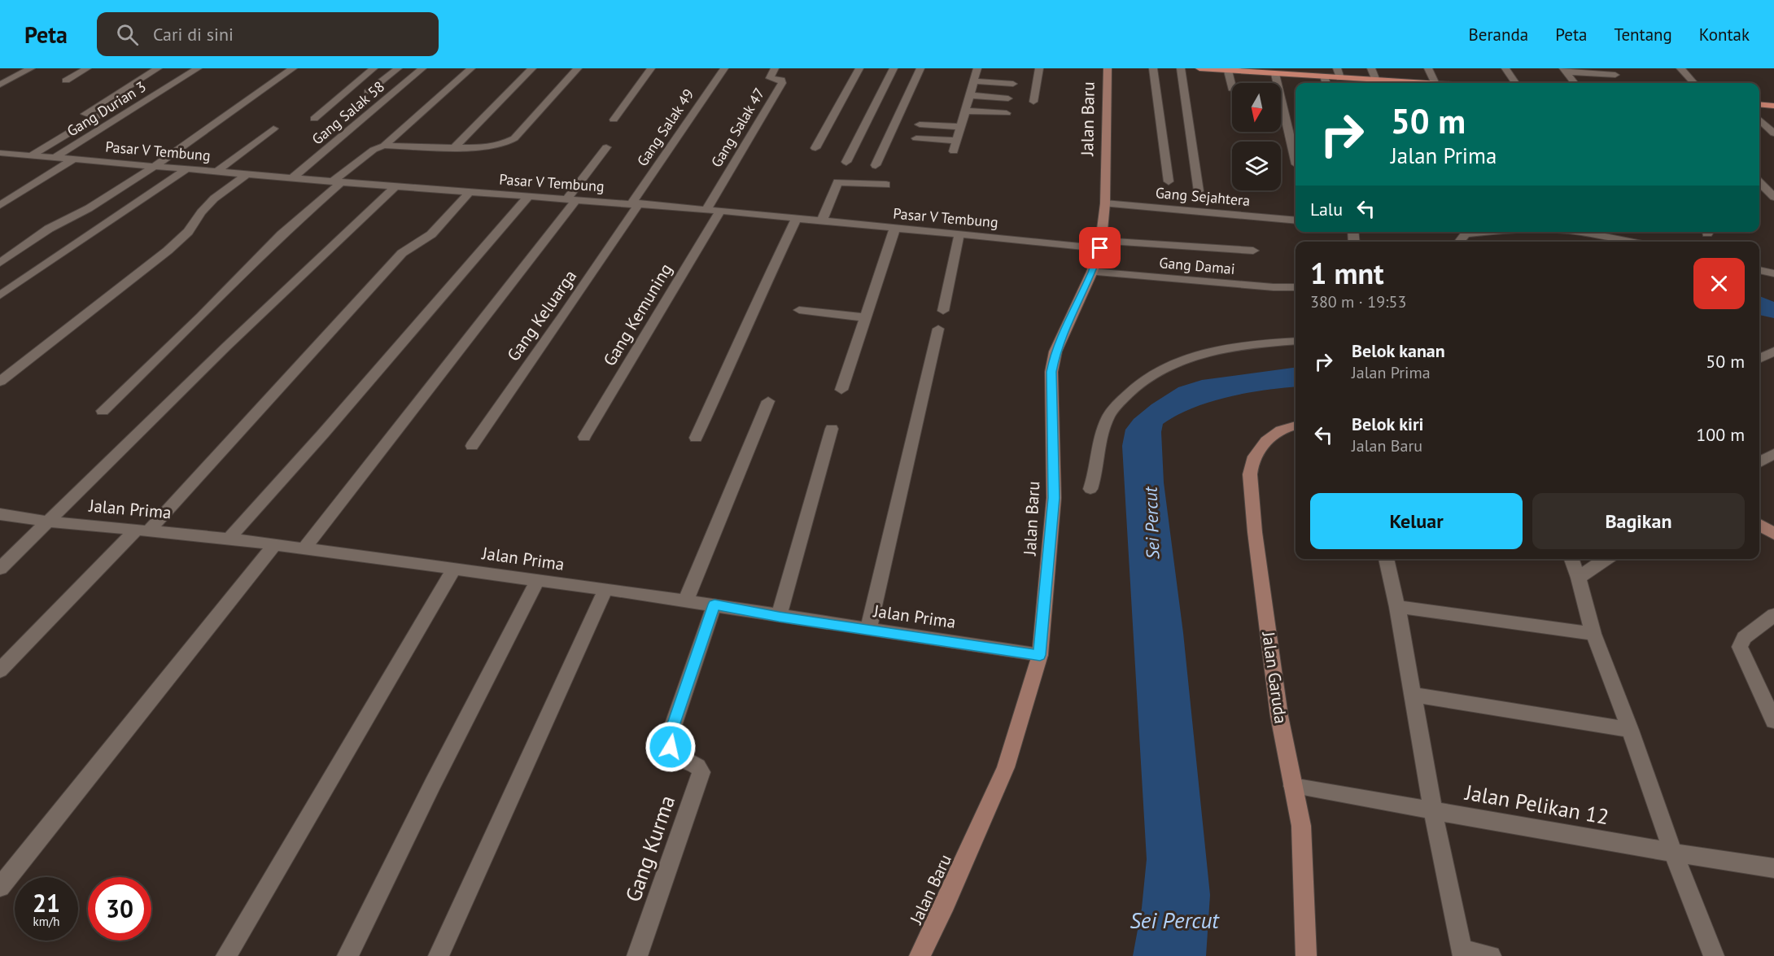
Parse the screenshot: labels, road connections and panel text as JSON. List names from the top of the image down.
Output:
{
  "streets": {
    "main road": ["Jalan Baru", "Jalan Garuda"],
    "street": [
      "Gang Durian 3",
      "Gang Salak 58",
      "Gang Salak 49",
      "Gang Salak 47",
      "Pasar V Tembung",
      "Gang Sejahtera",
      "Gang Damai",
      "Gang Kemuning",
      "Gang Keluarga",
      "Jalan Prima",
      "Jalan Pelikan 12",
      "Gang Kurma"
    ]
  },
  "crossings": [
    ["Gang Durian 3", "Pasar V Tembung"],
    ["Gang Salak 58", "Pasar V Tembung"],
    ["Jalan Baru", "Pasar V Tembung"],
    ["Jalan Baru", "Gang Sejahtera"],
    ["Jalan Baru", "Gang Damai"],
    ["Jalan Baru", "Jalan Prima"],
    ["Gang Salak 49", "Pasar V Tembung"],
    ["Gang Salak 49", "Gang Keluarga"],
    ["Gang Salak 47", "Pasar V Tembung"],
    ["Pasar V Tembung", "Gang Kemuning"],
    ["Pasar V Tembung", "Gang Keluarga"],
    ["Jalan Prima", "Gang Kurma"],
    ["Jalan Garuda", "Jalan Pelikan 12"]
  ],
  "water": ["Sei Percut"],
  "north": "bottom",
  "page": {
    "header": "Peta",
    "search": "Cari di sini",
    "nav": [
      "Beranda",
      "Peta",
      "Tentang",
      "Kontak"
    ],
    "turn": ["50 m", "Jalan Prima"],
    "then": "Lalu",
    "heading": ["1 mnt", "380 m · 19:53"],
    "list": [
      {
        "name": "Belok kanan",
        "note": "Jalan Prima",
        "value": "50 m"
      },
      {
        "name": "Belok kiri",
        "note": "Jalan Baru",
        "value": "100 m"
      }
    ],
    "buttons": ["Keluar", "Bagikan"],
    "speed": "21 km/h",
    "limit": "30"
  }
}
